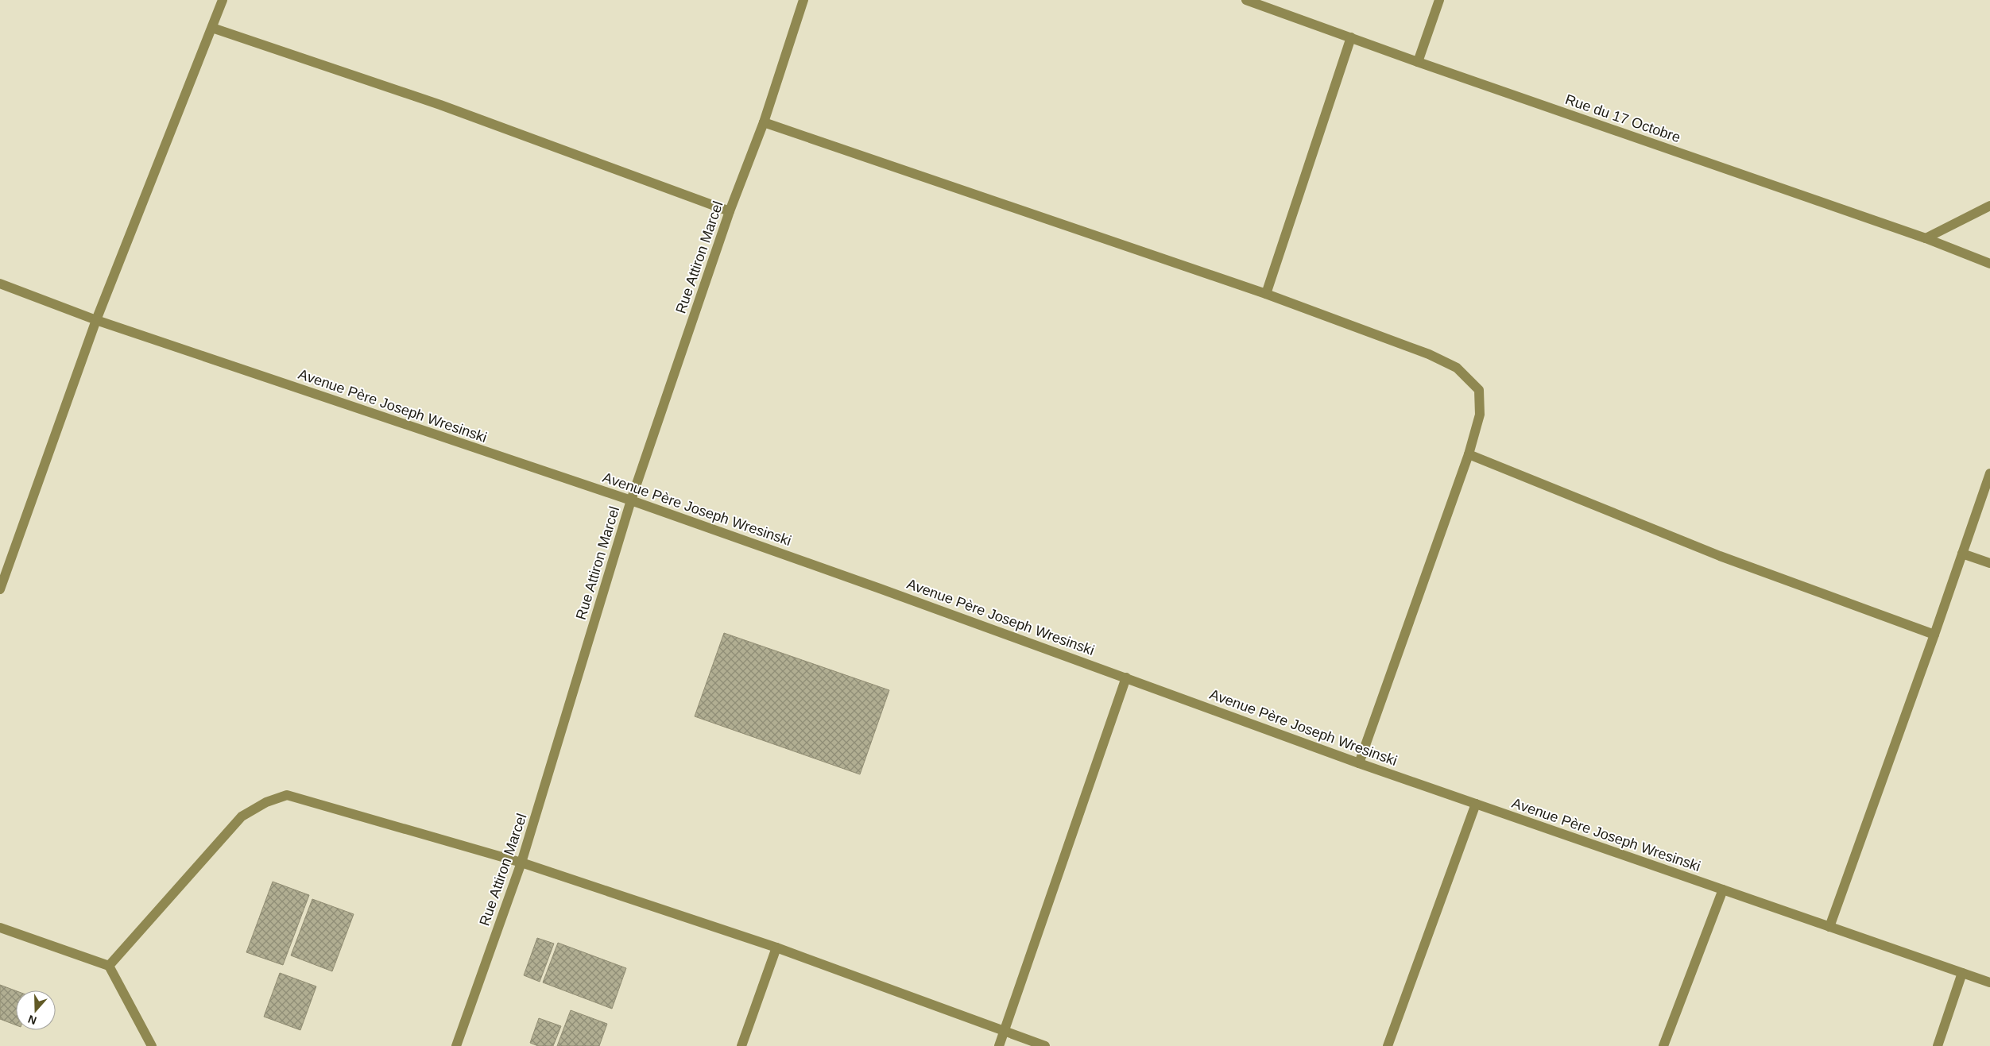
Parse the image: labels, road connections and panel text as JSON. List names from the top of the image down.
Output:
{
  "streets": {
    "street": ["Rue du 17 Octobre", "Rue Attiron Marcel", "Avenue Père Joseph Wresinski"]
  },
  "crossings": [
    ["Rue Attiron Marcel", "Avenue Père Joseph Wresinski"]
  ],
  "north": "bottom"
}
